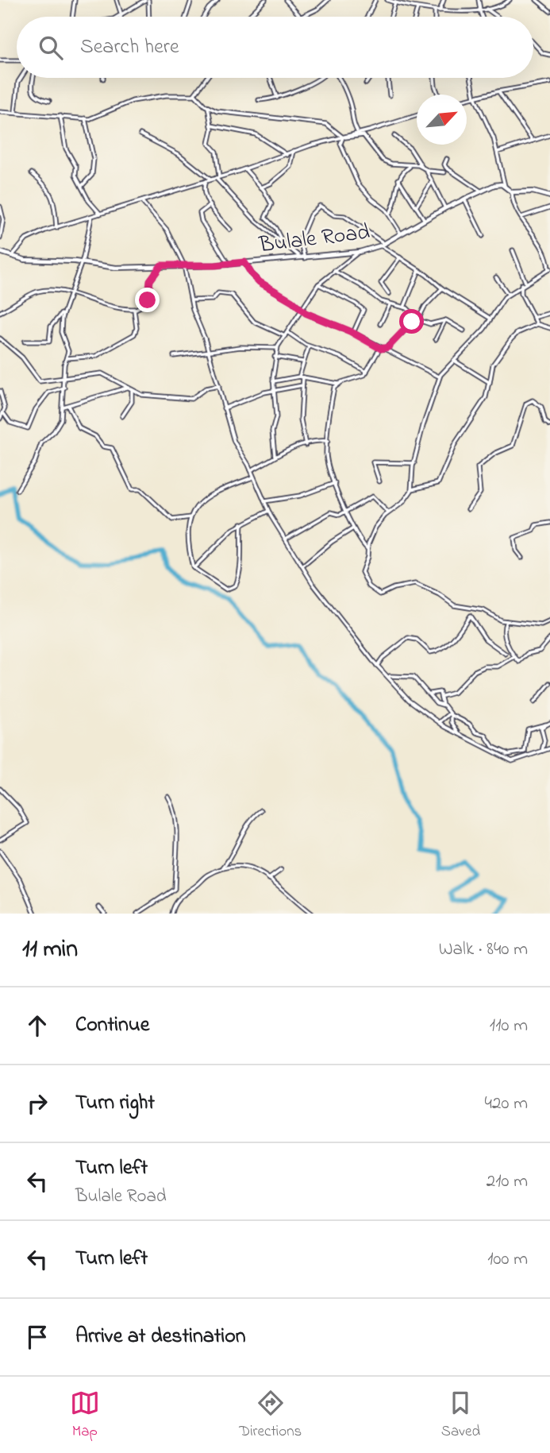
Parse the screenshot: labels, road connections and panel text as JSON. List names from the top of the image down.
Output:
{
  "streets": {
    "street": ["Bulale Road"]
  },
  "north": "top right",
  "page": {
    "search": "Search here",
    "heading": ["11 min", "Walk · 840 m"],
    "list": [
      ["Continue", "110 m"],
      ["Turn right", "420 m"],
      ["Turn left", "Bulale Road", "210 m"],
      ["Turn left", "100 m"],
      "Arrive at destination"
    ],
    "nav": ["Map", "Directions", "Saved"]
  }
}
